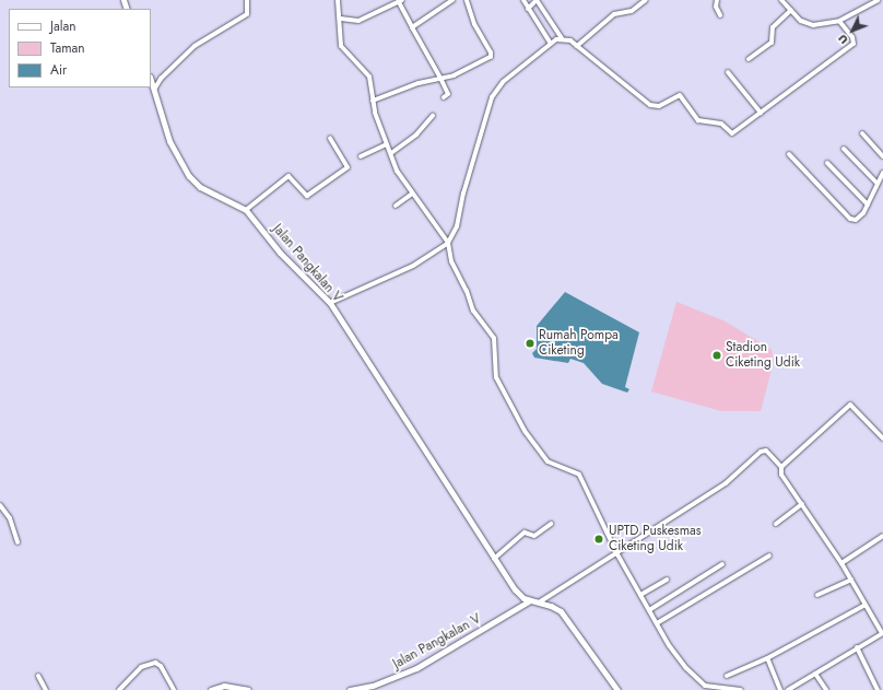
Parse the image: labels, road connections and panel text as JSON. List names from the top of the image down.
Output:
{
  "streets": {
    "street": ["Jalan Pangkalan V"]
  },
  "places": ["Rumah Pompa Ciketing", "Stadion Ciketing Udik", "UPTD Puskesmas Ciketing Udik"],
  "legend": ["Jalan", "Taman", "Air"],
  "north": "bottom left"
}
